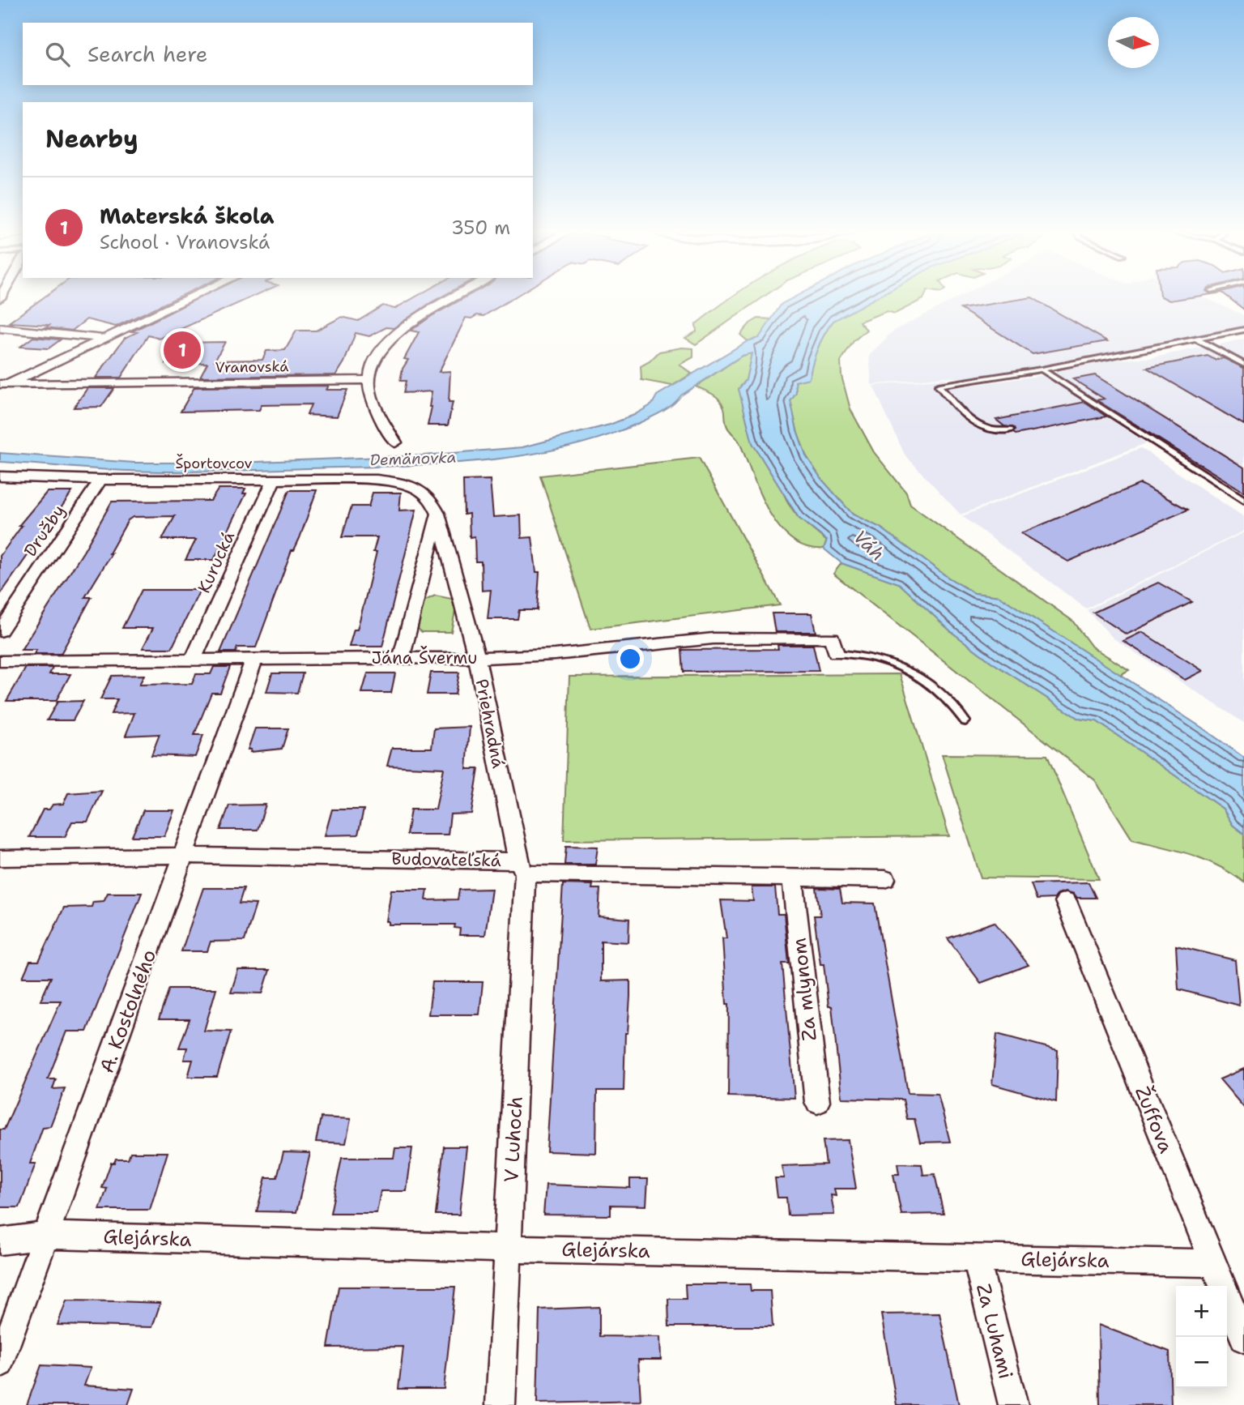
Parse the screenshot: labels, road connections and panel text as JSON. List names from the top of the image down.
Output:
{
  "streets": {
    "street": [
      "Vranovská",
      "Športovcov",
      "Družby",
      "Kurucká",
      "Jána Švermu",
      "Priehradná",
      "Budovateľská",
      "Za mlynom",
      "A. Kostolného",
      "Žuffova",
      "V Luhoch",
      "Glejárska",
      "Za Luhami"
    ]
  },
  "crossings": [
    ["Športovcov", "Družby"],
    ["Športovcov", "Kurucká"],
    ["Športovcov", "Priehradná"],
    ["Kurucká", "Jána Švermu"],
    ["Jána Švermu", "Priehradná"],
    ["Jána Švermu", "A. Kostolného"],
    ["Priehradná", "Budovateľská"],
    ["Priehradná", "V Luhoch"],
    ["Budovateľská", "Za mlynom"],
    ["Budovateľská", "A. Kostolného"],
    ["Budovateľská", "V Luhoch"],
    ["A. Kostolného", "Glejárska"],
    ["Žuffova", "Glejárska"],
    ["V Luhoch", "Glejárska"],
    ["Glejárska", "Za Luhami"]
  ],
  "water": ["Demänovka", "Váh"],
  "north": "right",
  "page": {
    "search": "Search here",
    "heading": "Nearby",
    "list": [
      {
        "mark": "1",
        "name": "Materská škola",
        "note": "School · Vranovská",
        "value": "350 m"
      }
    ],
    "pins": "1",
    "map_buttons": ["+", "−"]
  }
}
